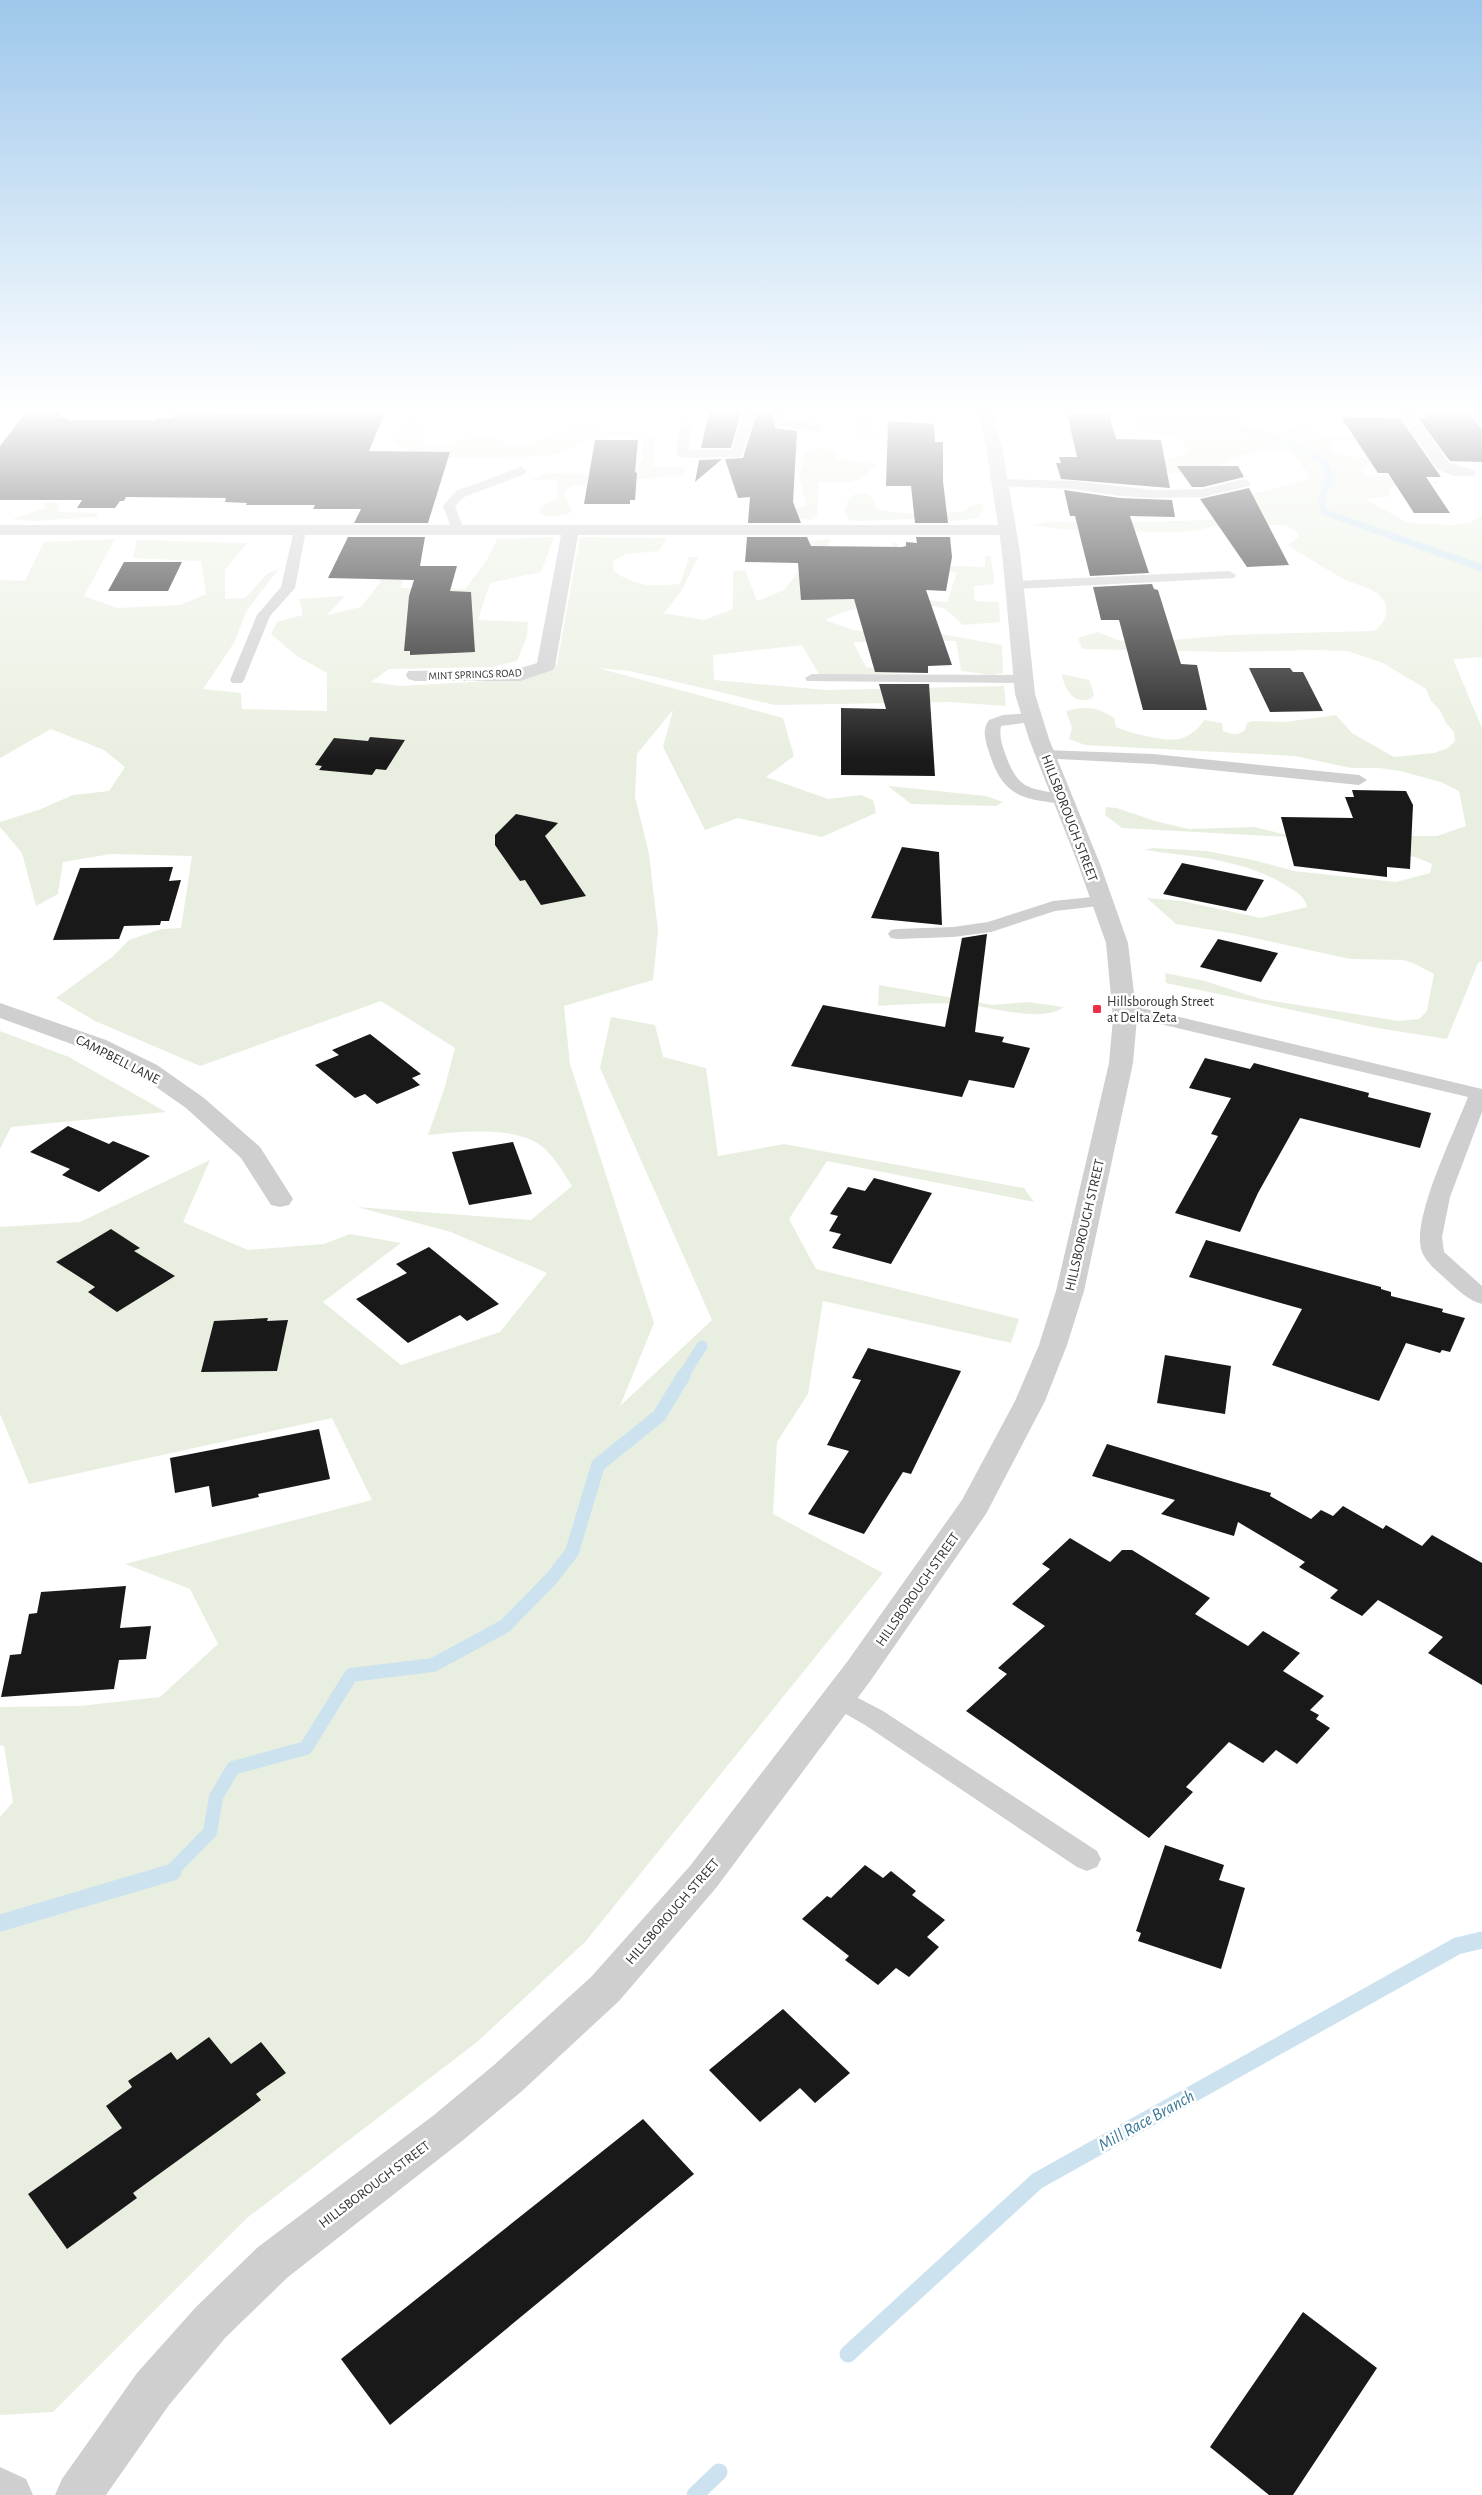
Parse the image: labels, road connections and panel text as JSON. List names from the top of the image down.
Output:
{
  "streets": {
    "street": ["MINT SPRINGS ROAD", "HILLSBOROUGH STREET", "CAMPBELL LANE"]
  },
  "water": ["Mill Race Branch"],
  "places": {
    "transit": ["Hillsborough Street at Delta Zeta"]
  }
}
